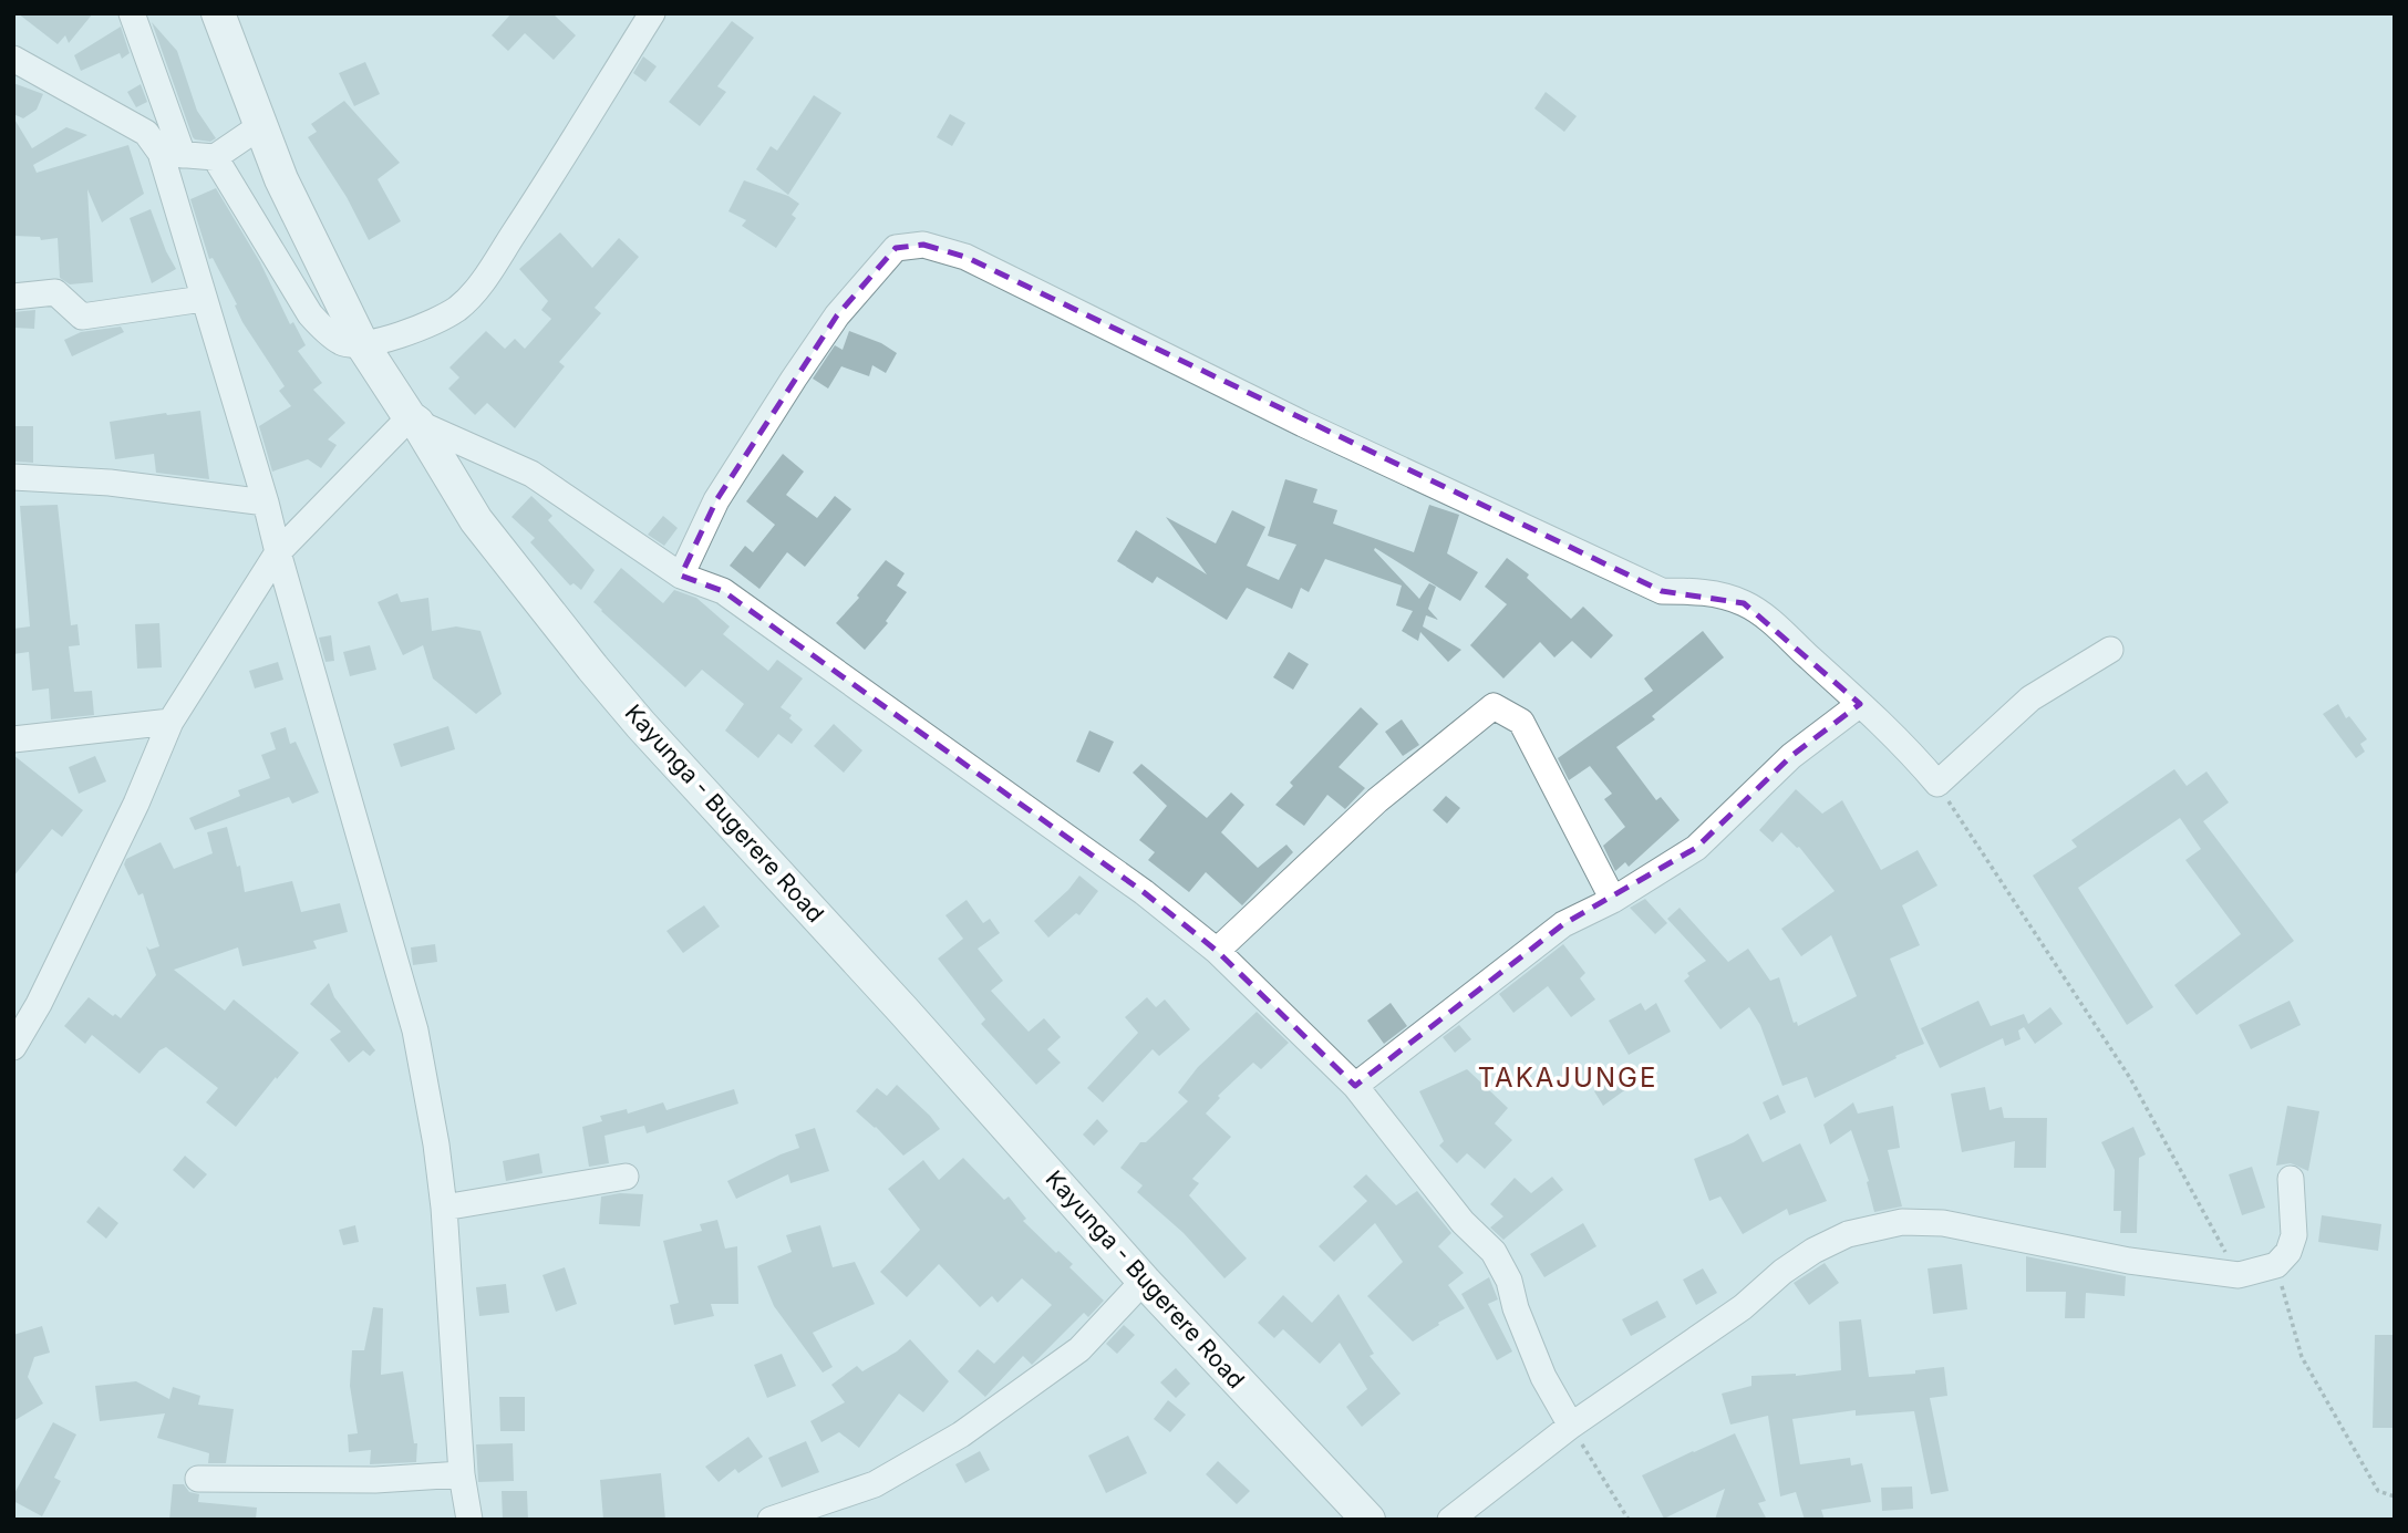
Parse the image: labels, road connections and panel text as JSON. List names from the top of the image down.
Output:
{
  "streets": {
    "main road": ["Kayunga - Bugerere Road"]
  },
  "districts": ["TAKAJUNGE"]
}
